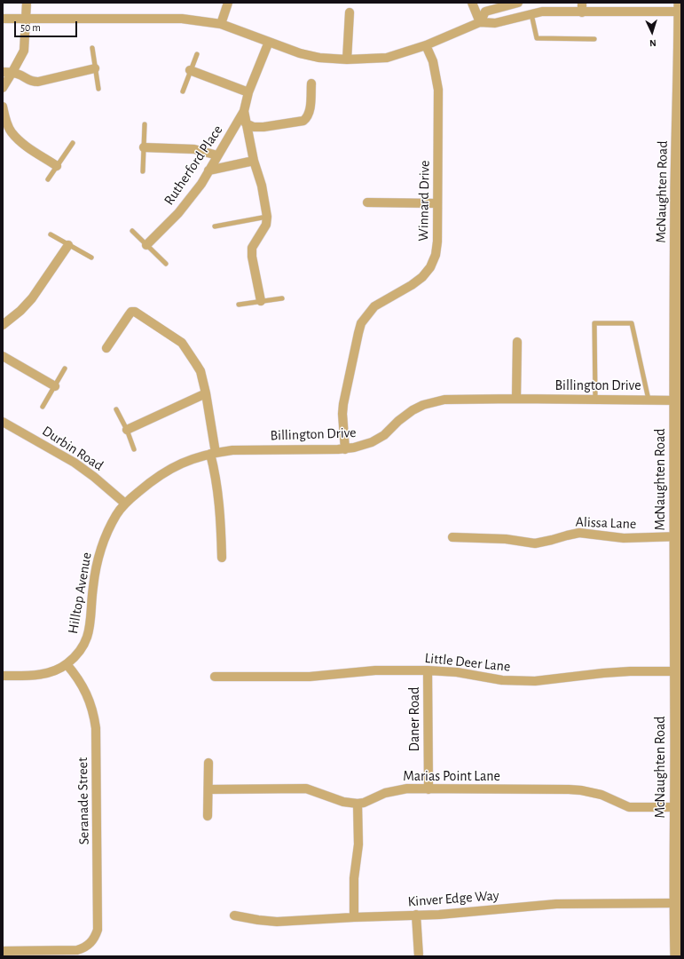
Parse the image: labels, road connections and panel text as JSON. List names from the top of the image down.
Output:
{
  "streets": {
    "street": [
      "Rutherford Place",
      "McNaughten Road",
      "Winnard Drive",
      "Billington Drive",
      "Durbin Road",
      "Alissa Lane",
      "Hilltop Avenue",
      "Little Deer Lane",
      "Daner Road",
      "Marias Point Lane",
      "Seranade Street",
      "Kinver Edge Way"
    ]
  },
  "crossings": [
    ["McNaughten Road", "Billington Drive"],
    ["McNaughten Road", "Alissa Lane"],
    ["McNaughten Road", "Little Deer Lane"],
    ["McNaughten Road", "Marias Point Lane"],
    ["McNaughten Road", "Kinver Edge Way"],
    ["Winnard Drive", "Billington Drive"],
    ["Billington Drive", "Durbin Road"],
    ["Billington Drive", "Hilltop Avenue"],
    ["Durbin Road", "Hilltop Avenue"],
    ["Hilltop Avenue", "Seranade Street"],
    ["Little Deer Lane", "Daner Road"],
    ["Daner Road", "Marias Point Lane"]
  ],
  "scale_bar": "50 m",
  "north": "bottom"
}
